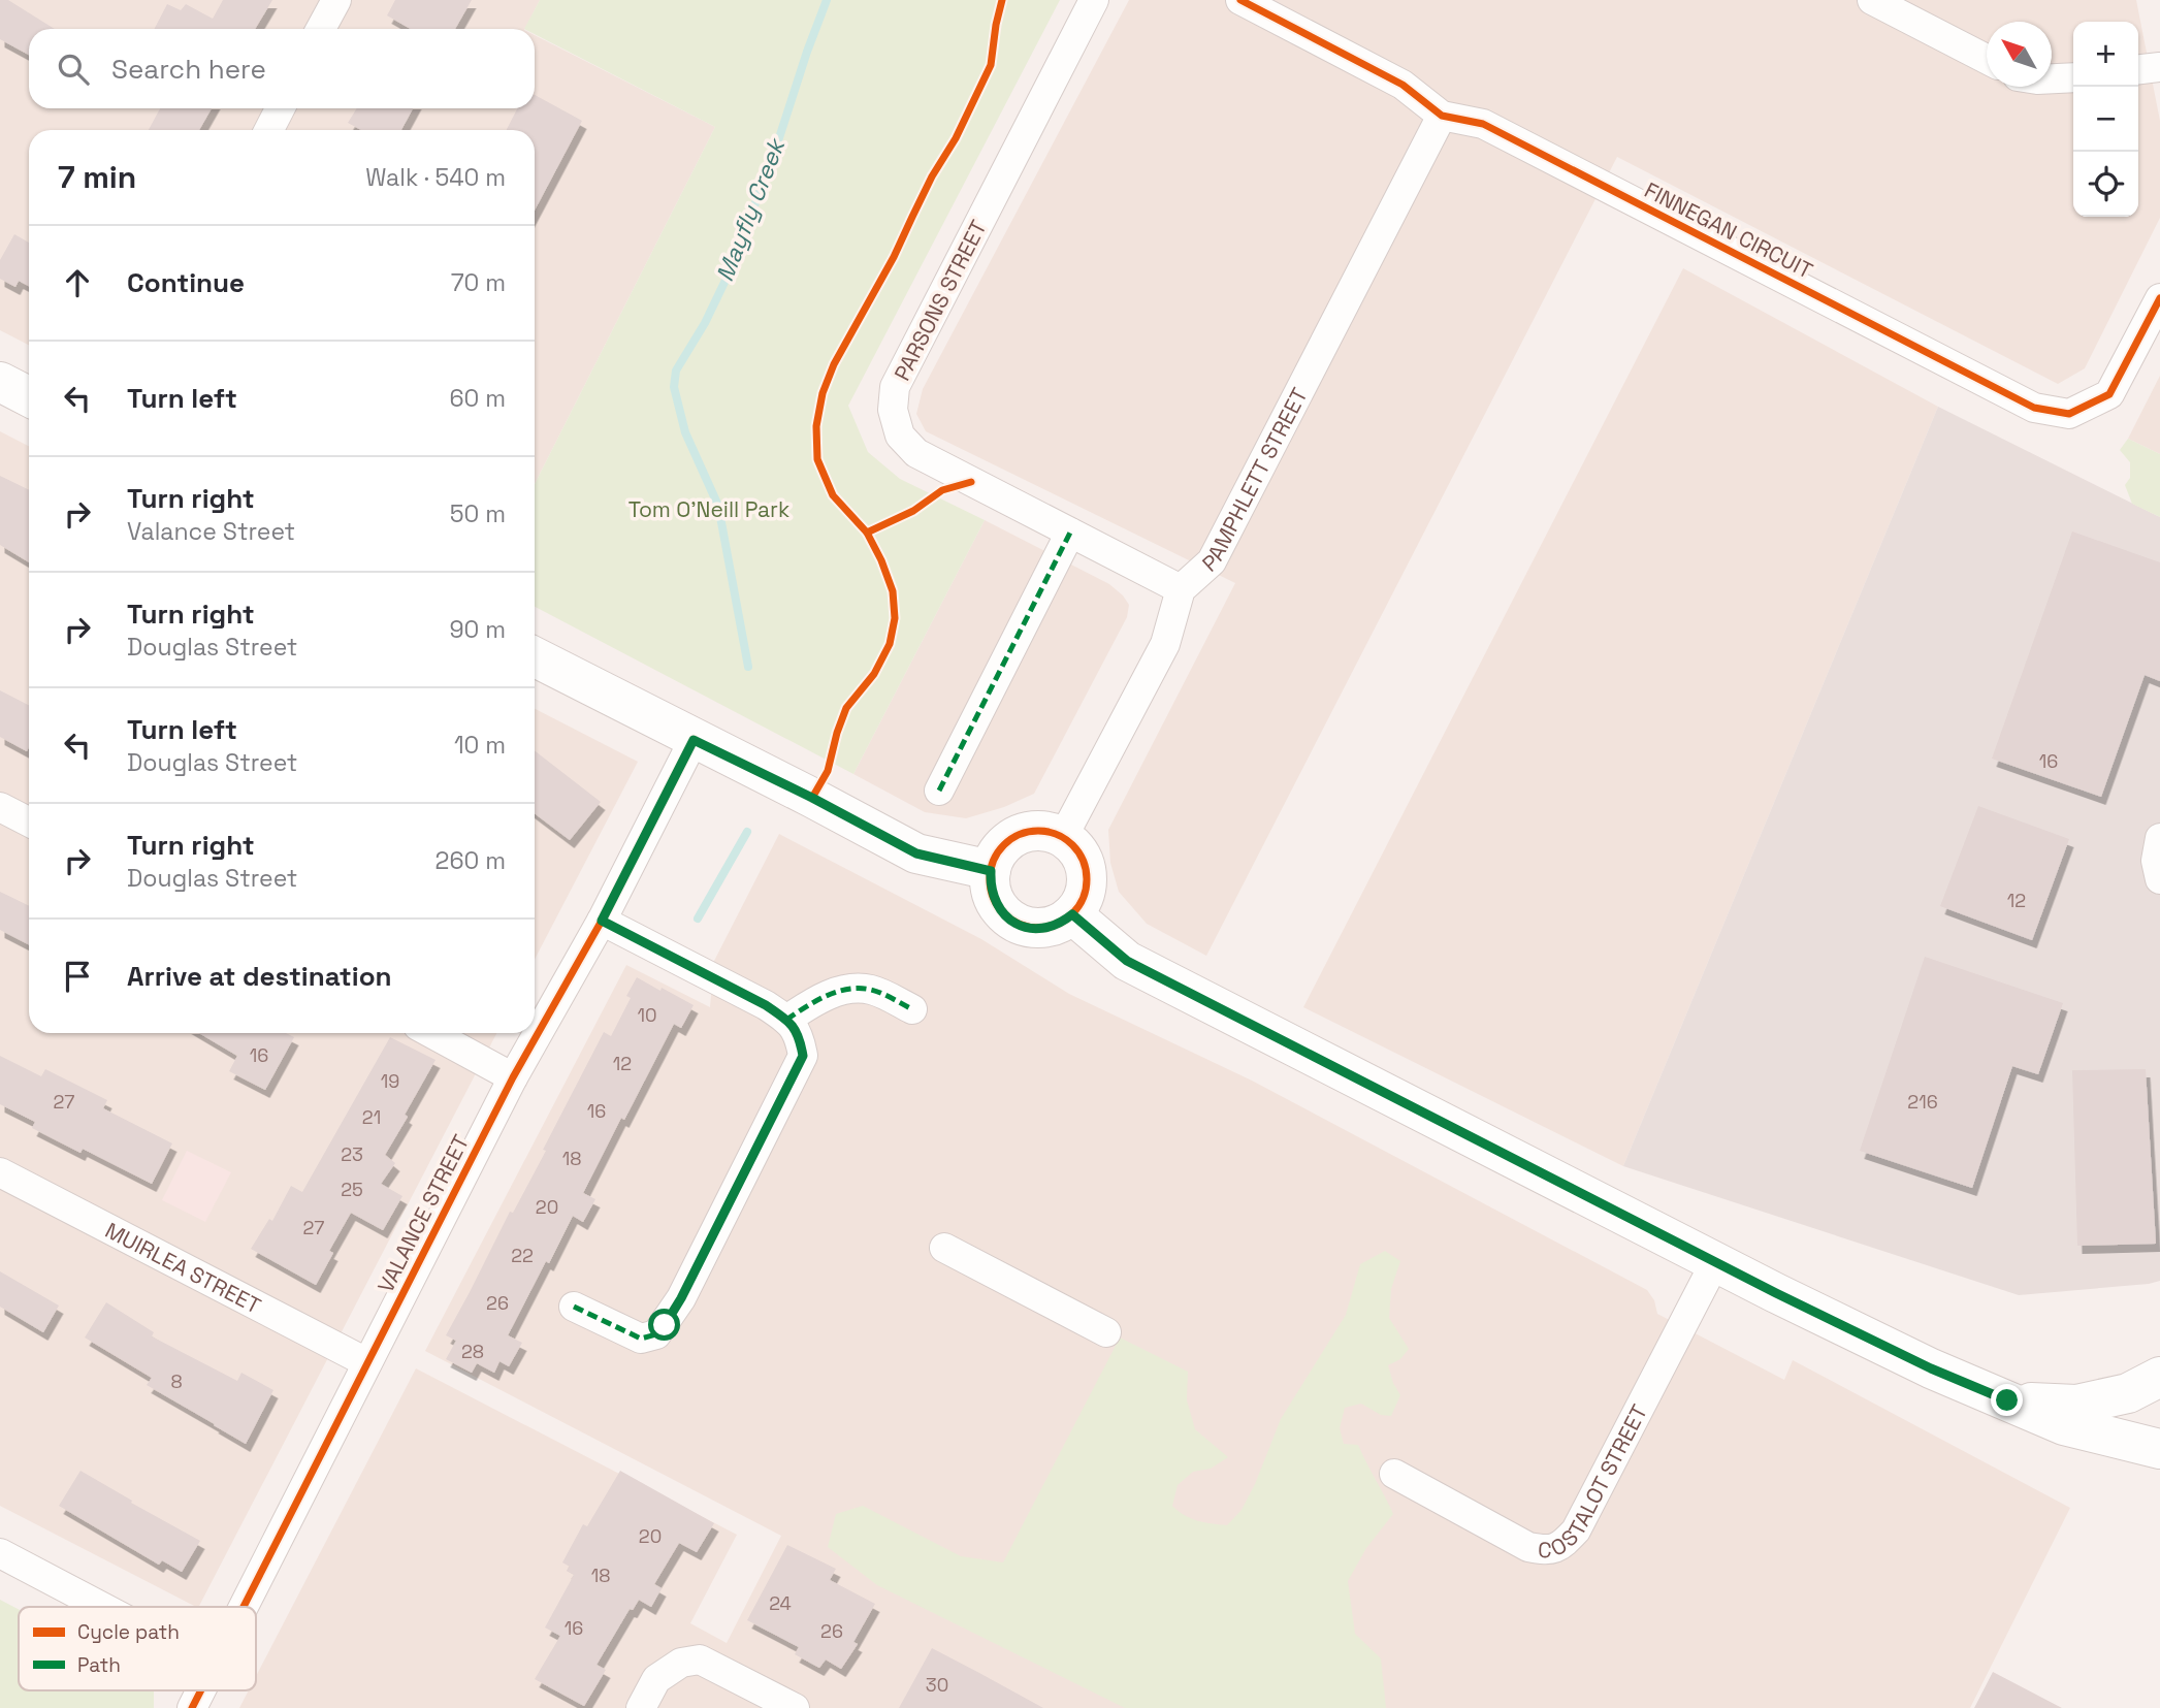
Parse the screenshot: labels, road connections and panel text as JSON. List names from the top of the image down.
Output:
{
  "streets": {
    "street": [
      "FINNEGAN CIRCUIT",
      "PARSONS STREET",
      "PAMPHLETT STREET",
      "VALANCE STREET",
      "MUIRLEA STREET",
      "COSTALOT STREET"
    ]
  },
  "crossings": [
    ["FINNEGAN CIRCUIT", "PAMPHLETT STREET"],
    ["PARSONS STREET", "PAMPHLETT STREET"],
    ["VALANCE STREET", "MUIRLEA STREET"]
  ],
  "water": ["Mayfly Creek"],
  "parks": ["Tom O'Neill Park"],
  "house_numbers": [
    "16",
    "12",
    "10",
    "16",
    "12",
    "19",
    "27",
    "216",
    "16",
    "21",
    "23",
    "18",
    "25",
    "20",
    "27",
    "22",
    "26",
    "28",
    "8",
    "20",
    "18",
    "24",
    "16",
    "26",
    "30"
  ],
  "legend": ["Cycle path", "Path"],
  "north": "top left",
  "page": {
    "map_buttons": ["+", "−"],
    "search": "Search here",
    "heading": ["7 min", "Walk · 540 m"],
    "list": [
      ["Continue", "70 m"],
      ["Turn left", "60 m"],
      ["Turn right", "Valance Street", "50 m"],
      ["Turn right", "Douglas Street", "90 m"],
      ["Turn left", "Douglas Street", "10 m"],
      ["Turn right", "Douglas Street", "260 m"],
      "Arrive at destination"
    ]
  }
}
